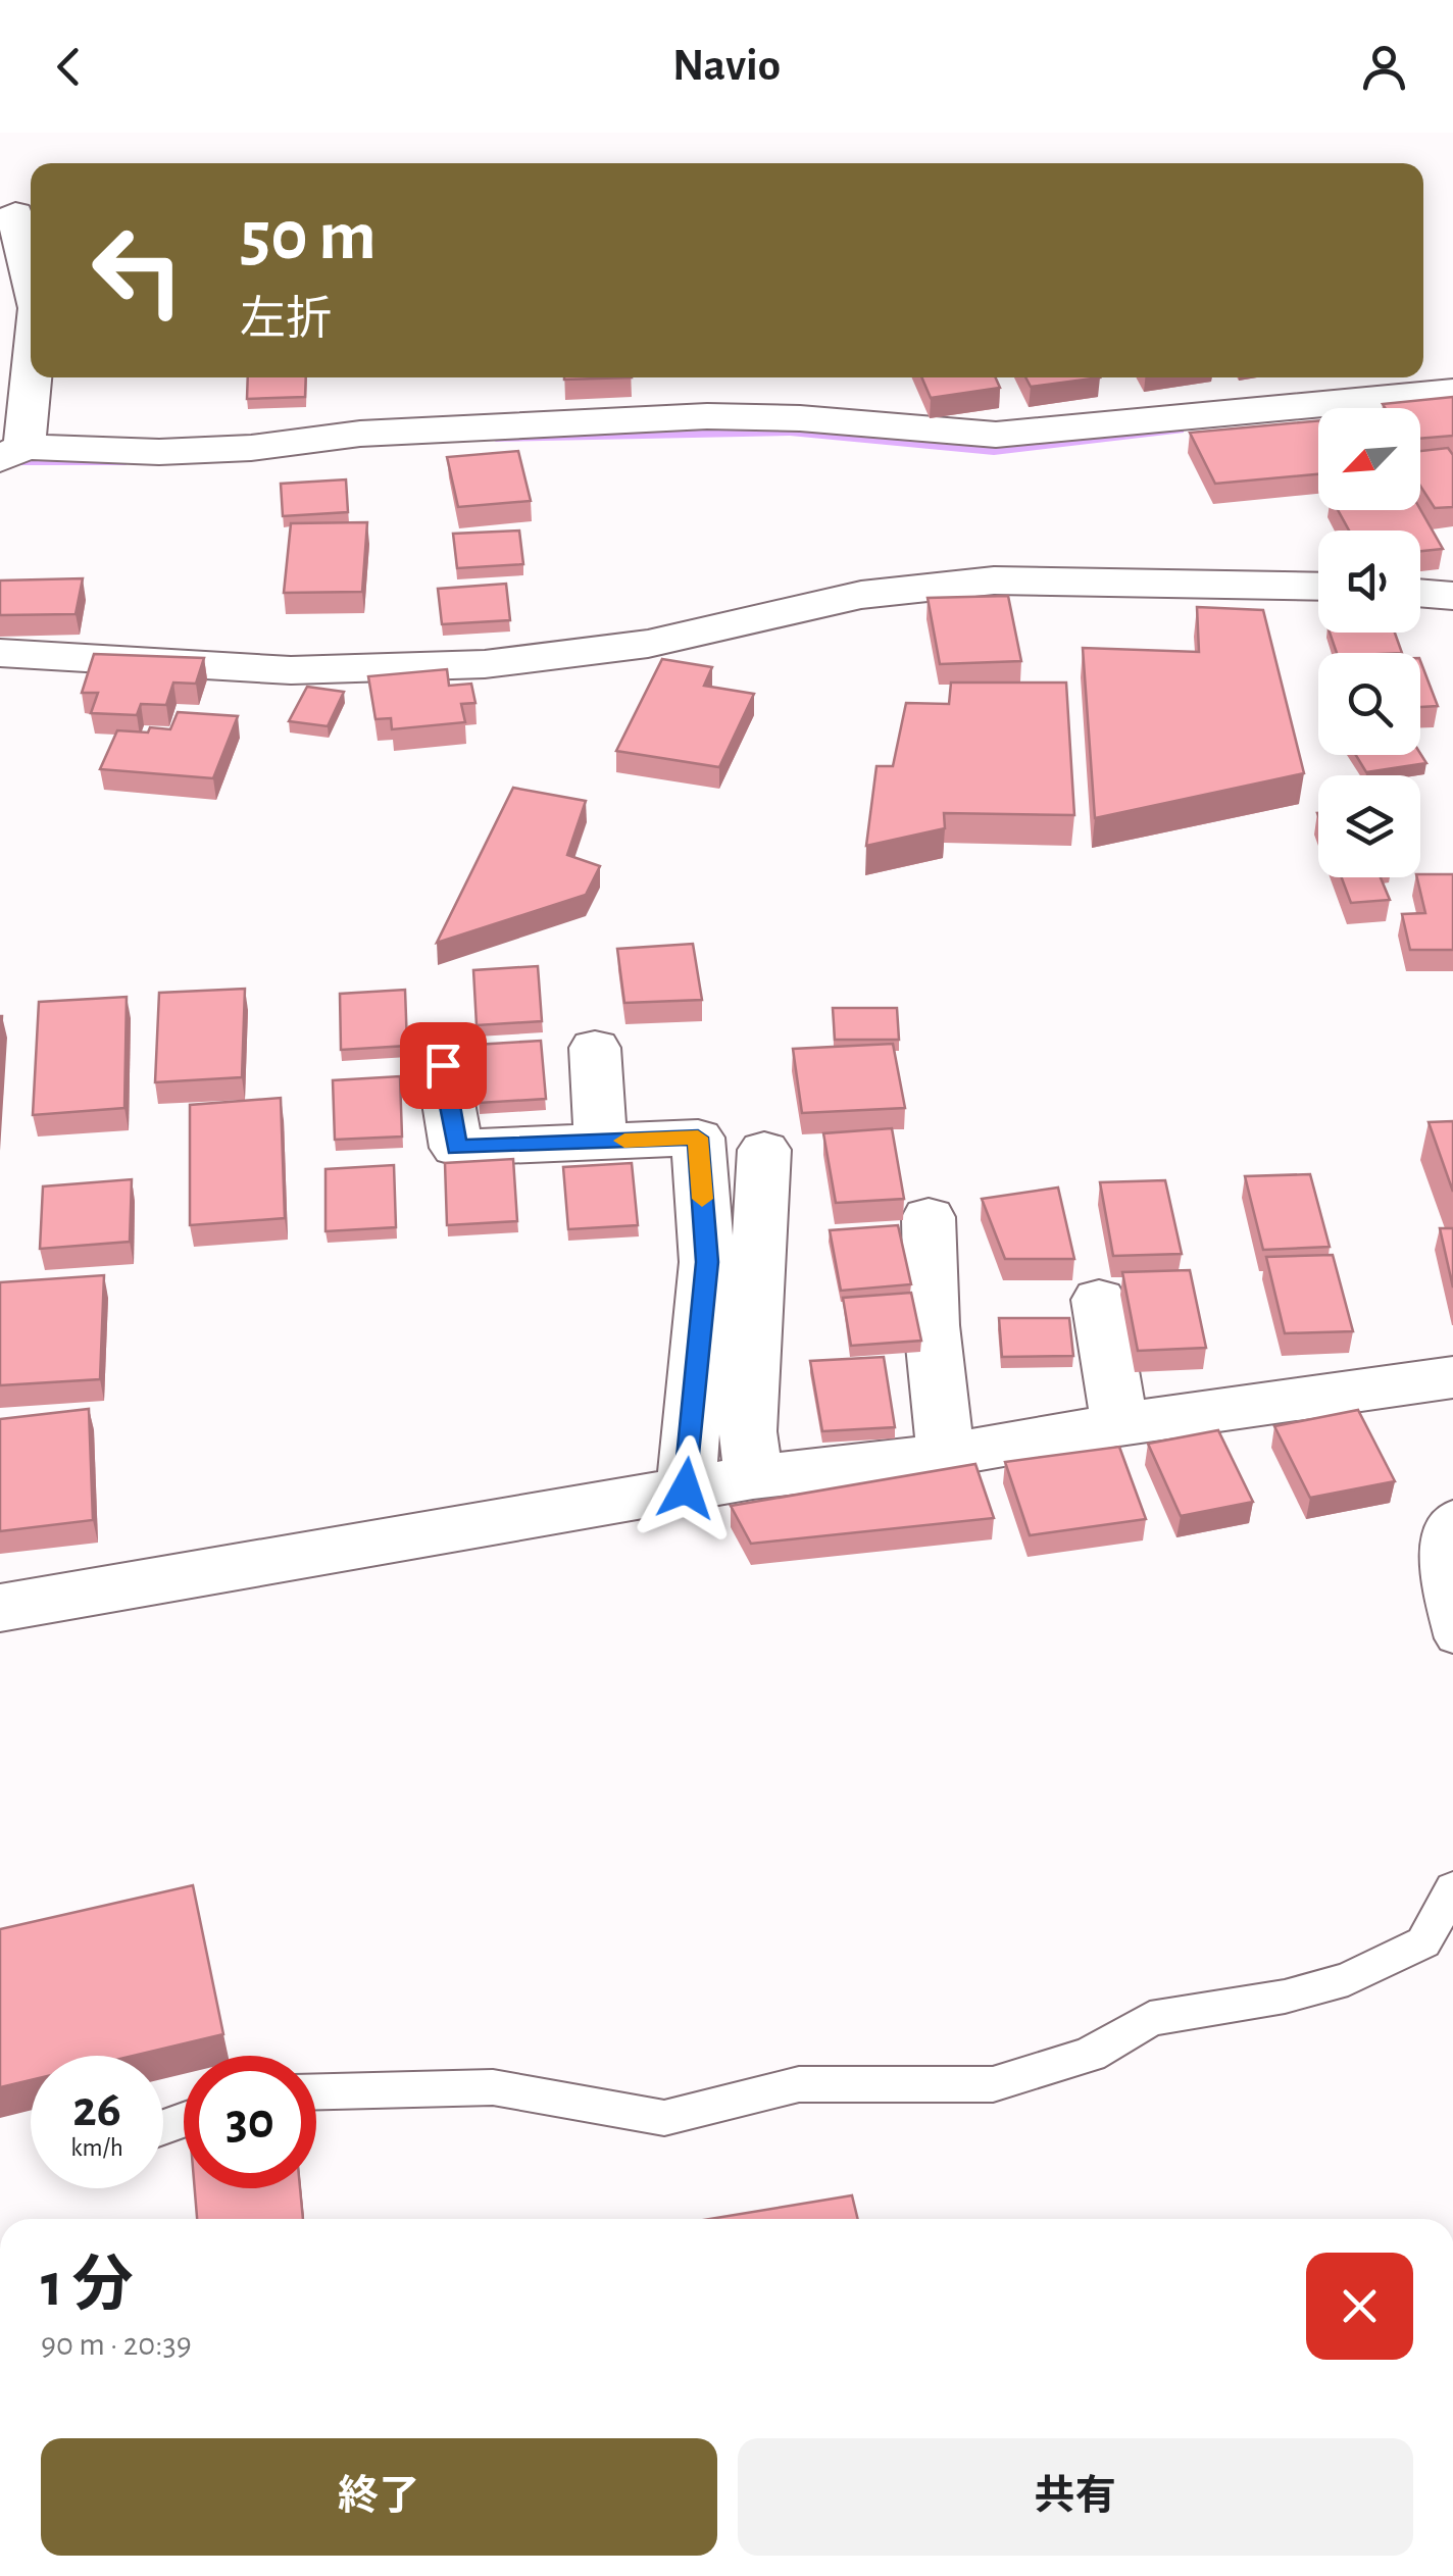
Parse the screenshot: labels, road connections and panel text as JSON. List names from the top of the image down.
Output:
{
  "north": "bottom left",
  "page": {
    "header": "Navio",
    "turn": ["50 m", "左折"],
    "speed": "26 km/h",
    "limit": "30",
    "heading": ["1 分", "90 m · 20:39"],
    "buttons": ["終了", "共有"]
  }
}
